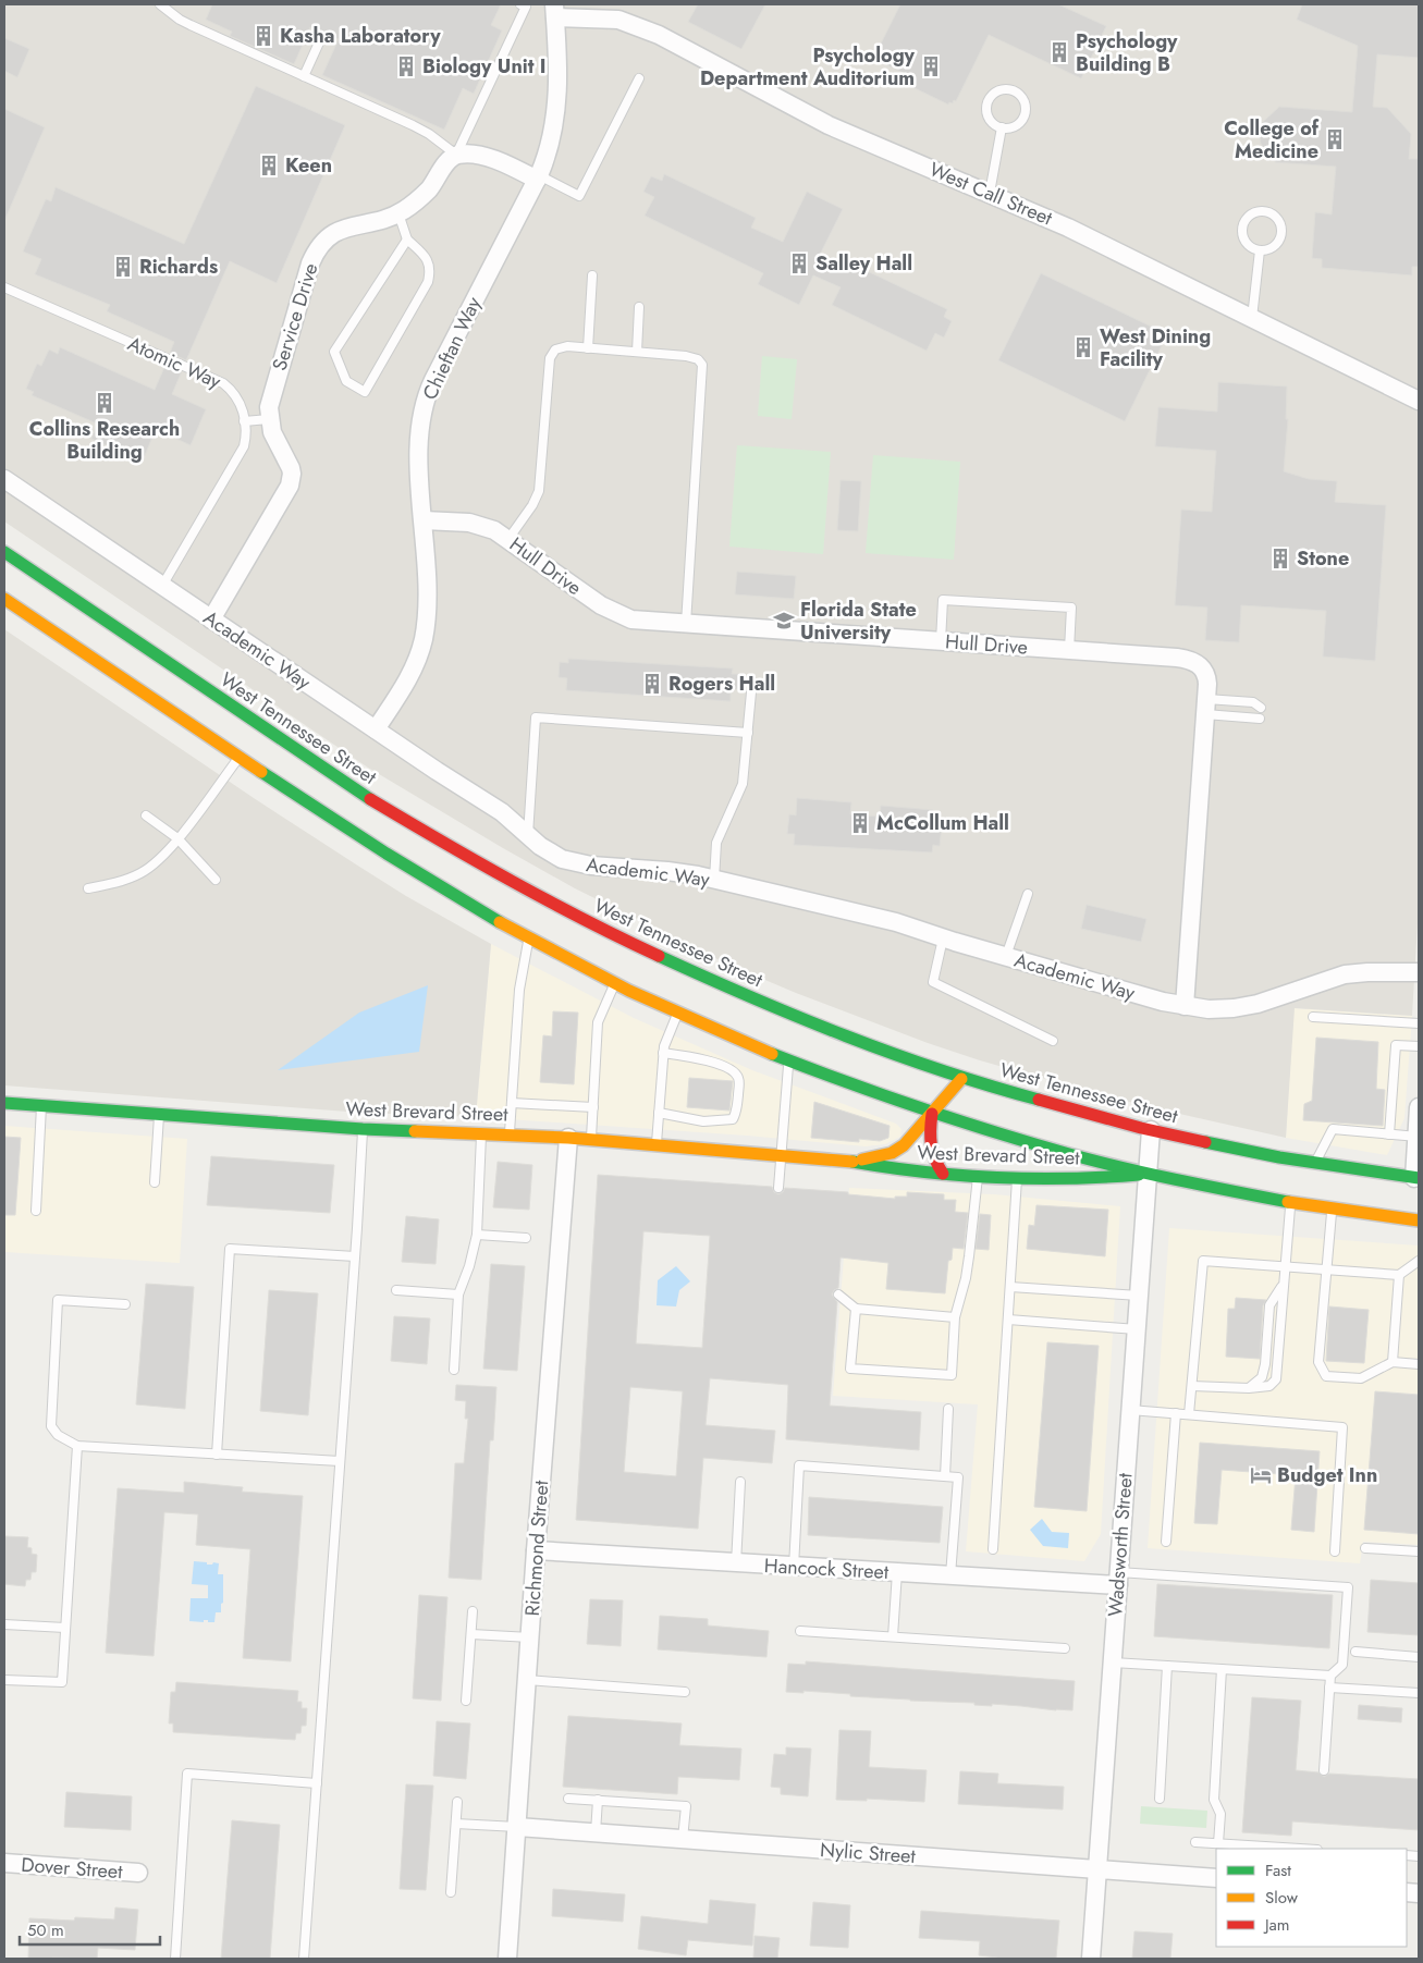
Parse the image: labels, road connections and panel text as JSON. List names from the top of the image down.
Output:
{
  "streets": {
    "main road": ["West Tennessee Street", "West Brevard Street"],
    "street": [
      "West Call Street",
      "Service Drive",
      "Chieftan Way",
      "Hull Drive",
      "Academic Way",
      "Wadsworth Street",
      "Richmond Street",
      "Hancock Street",
      "Nylic Street",
      "Dover Street"
    ],
    "lane": ["Atomic Way"]
  },
  "crossings": [
    ["West Call Street", "Chieftan Way"],
    ["Service Drive", "Academic Way"],
    ["Chieftan Way", "Hull Drive"],
    ["Chieftan Way", "Academic Way"],
    ["Atomic Way", "Academic Way"],
    ["Hull Drive", "Academic Way"],
    ["West Tennessee Street", "West Brevard Street"],
    ["West Tennessee Street", "Wadsworth Street"],
    ["West Brevard Street", "Wadsworth Street"],
    ["West Brevard Street", "Richmond Street"],
    ["Wadsworth Street", "Hancock Street"],
    ["Wadsworth Street", "Nylic Street"],
    ["Richmond Street", "Hancock Street"],
    ["Richmond Street", "Nylic Street"]
  ],
  "places": {
    "building": [
      "Kasha Laboratory",
      "Psychology Building B",
      "Biology Unit I",
      "Psychology Department Auditorium",
      "College of Medicine",
      "Keen",
      "Salley Hall",
      "Richards",
      "West Dining Facility",
      "Collins Research Building",
      "Stone",
      "Rogers Hall",
      "McCollum Hall"
    ],
    "school or university": ["Florida State University"],
    "hotel": ["Budget Inn"]
  },
  "legend": ["Fast", "Slow", "Jam"],
  "scale_bar": "50 m"
}
